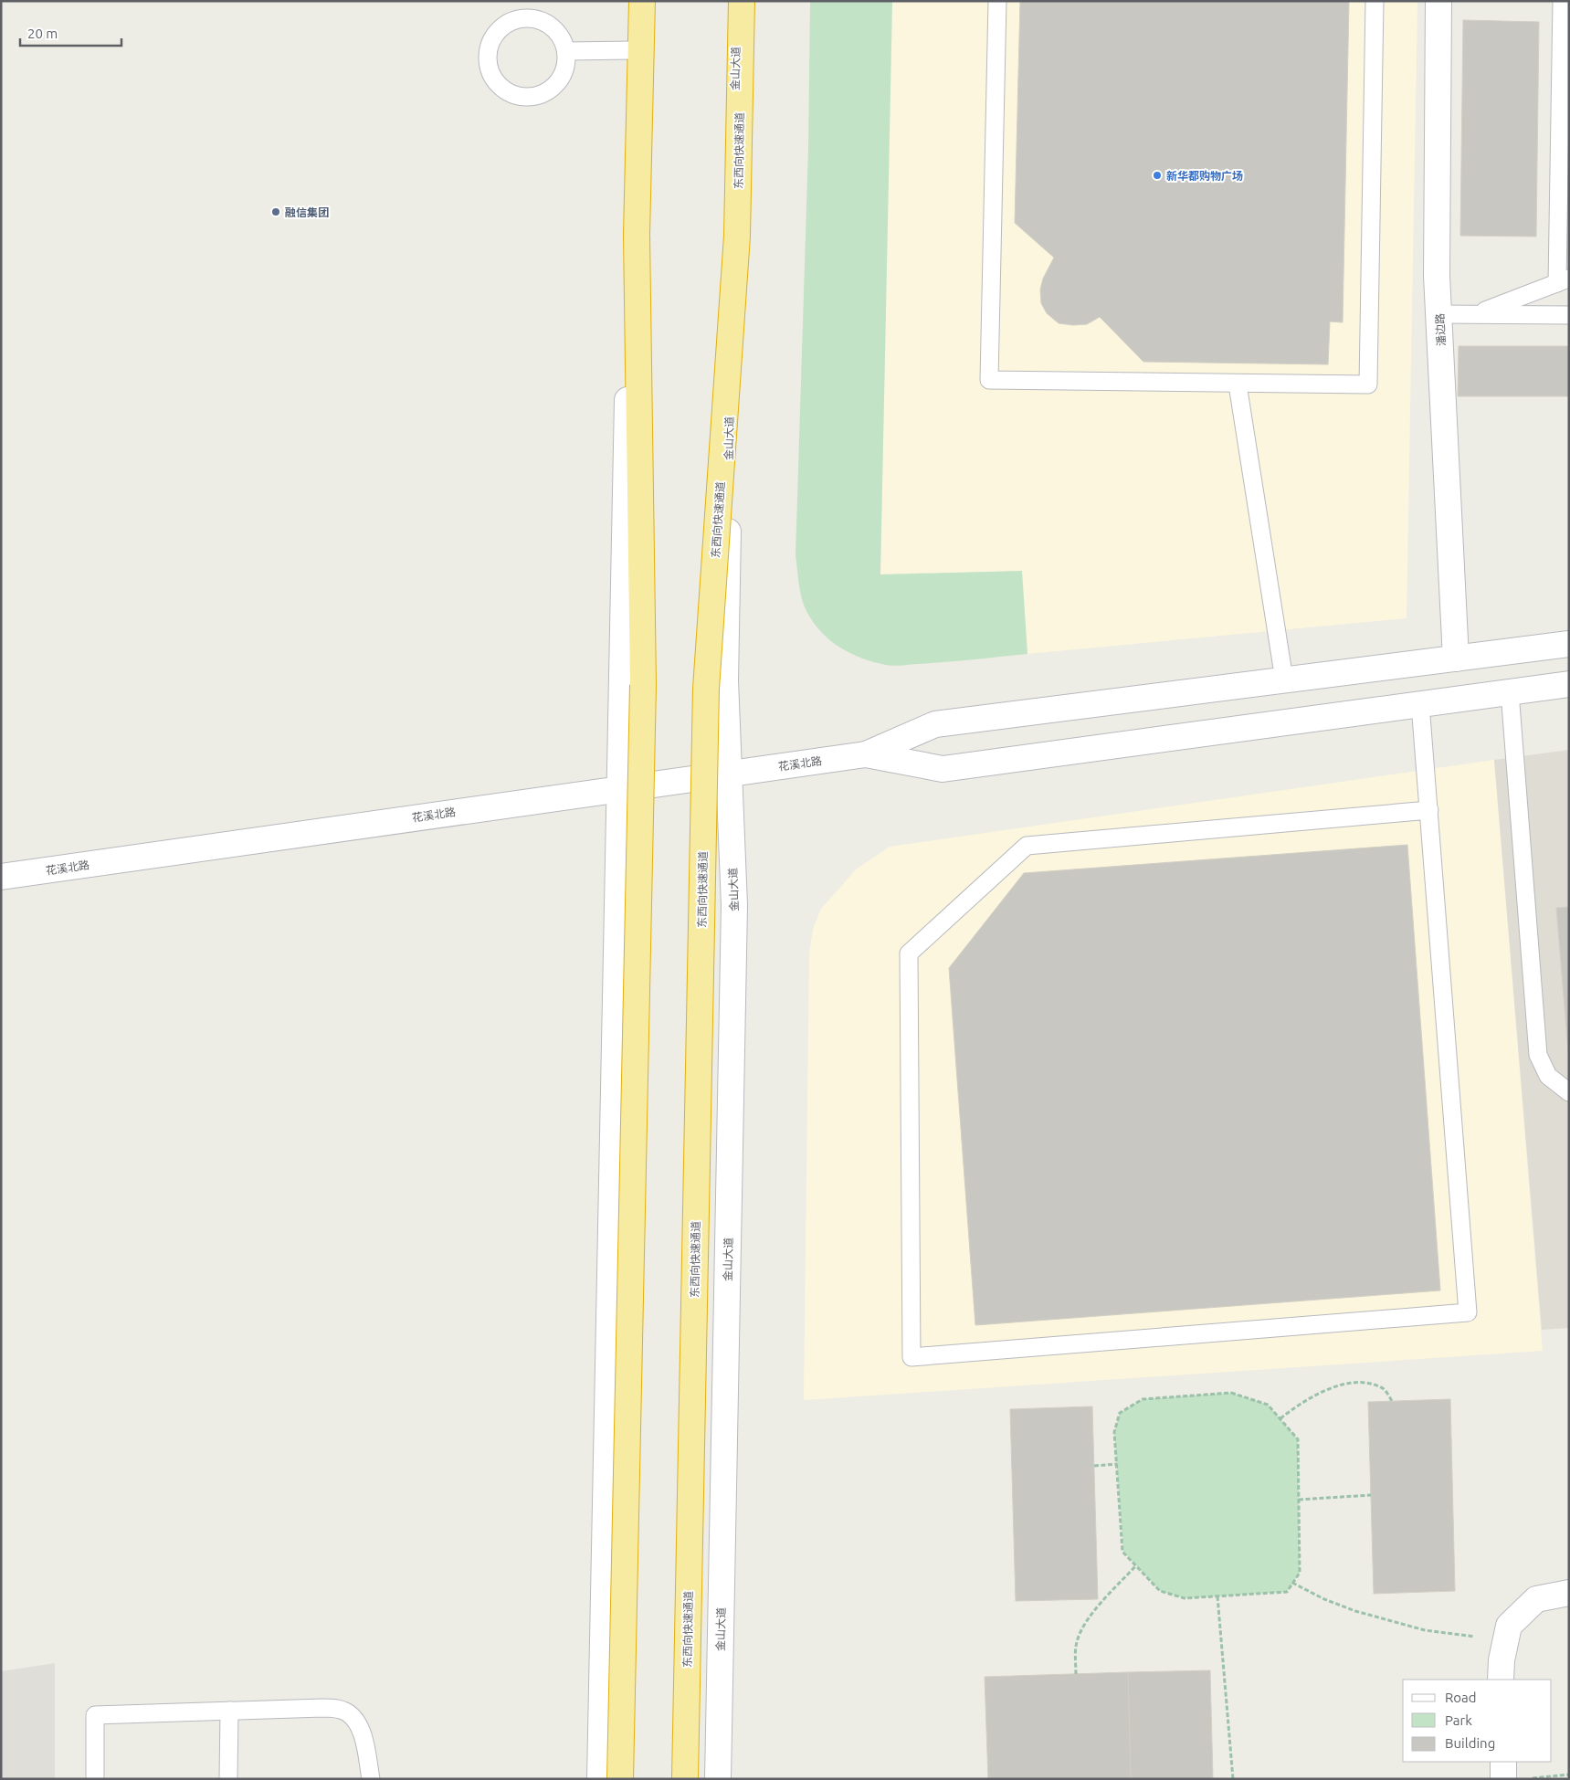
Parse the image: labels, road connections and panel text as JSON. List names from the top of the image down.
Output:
{
  "streets": {
    "highway": ["东西向快速通道"],
    "main road": ["金山大道", "潘边路", "花溪北路"]
  },
  "crossings": [
    ["金山大道", "花溪北路"]
  ],
  "places": ["新华都购物广场", "融信集团"],
  "legend": ["Road", "Park", "Building"],
  "scale_bar": "20 m"
}
